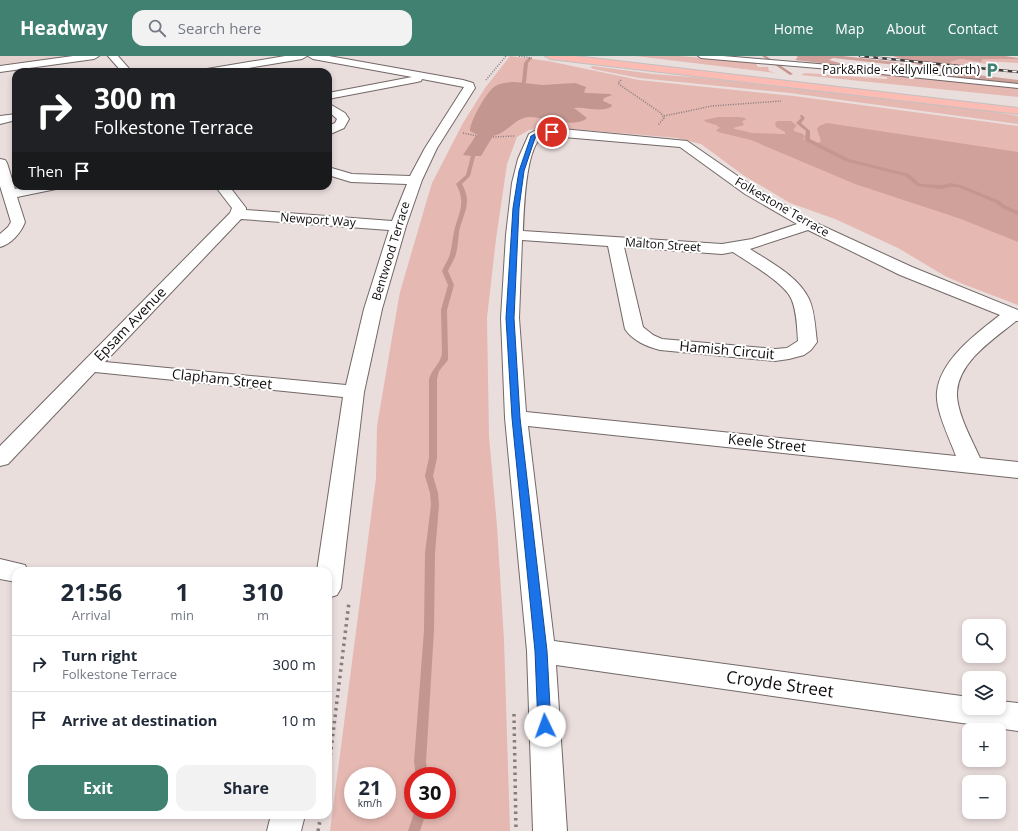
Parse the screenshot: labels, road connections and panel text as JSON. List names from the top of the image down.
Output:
{
  "streets": {
    "street": [
      "Folkestone Terrace",
      "Newport Way",
      "Malton Street",
      "Bentwood Terrace",
      "Epsam Avenue",
      "Hamish Circuit",
      "Clapham Street",
      "Keele Street",
      "Croyde Street"
    ]
  },
  "crossings": [
    ["Folkestone Terrace", "Malton Street"],
    ["Newport Way", "Bentwood Terrace"],
    ["Newport Way", "Epsam Avenue"],
    ["Malton Street", "Hamish Circuit"],
    ["Bentwood Terrace", "Clapham Street"],
    ["Epsam Avenue", "Clapham Street"]
  ],
  "places": {
    "parking": ["Park&Ride - Kellyville (north)"]
  },
  "page": {
    "header": "Headway",
    "search": "Search here",
    "nav": [
      "Home",
      "Map",
      "About",
      "Contact"
    ],
    "turn": ["300 m", "Folkestone Terrace"],
    "then": "Then",
    "eta": [
      "21:56",
      "Arrival",
      "1",
      "min",
      "310",
      "m"
    ],
    "map_buttons": ["+", "−"],
    "list": [
      {
        "name": "Turn right",
        "note": "Folkestone Terrace",
        "value": "300 m"
      },
      {
        "name": "Arrive at destination",
        "value": "10 m"
      }
    ],
    "buttons": ["Exit", "Share"],
    "speed": "21 km/h",
    "limit": "30"
  }
}
